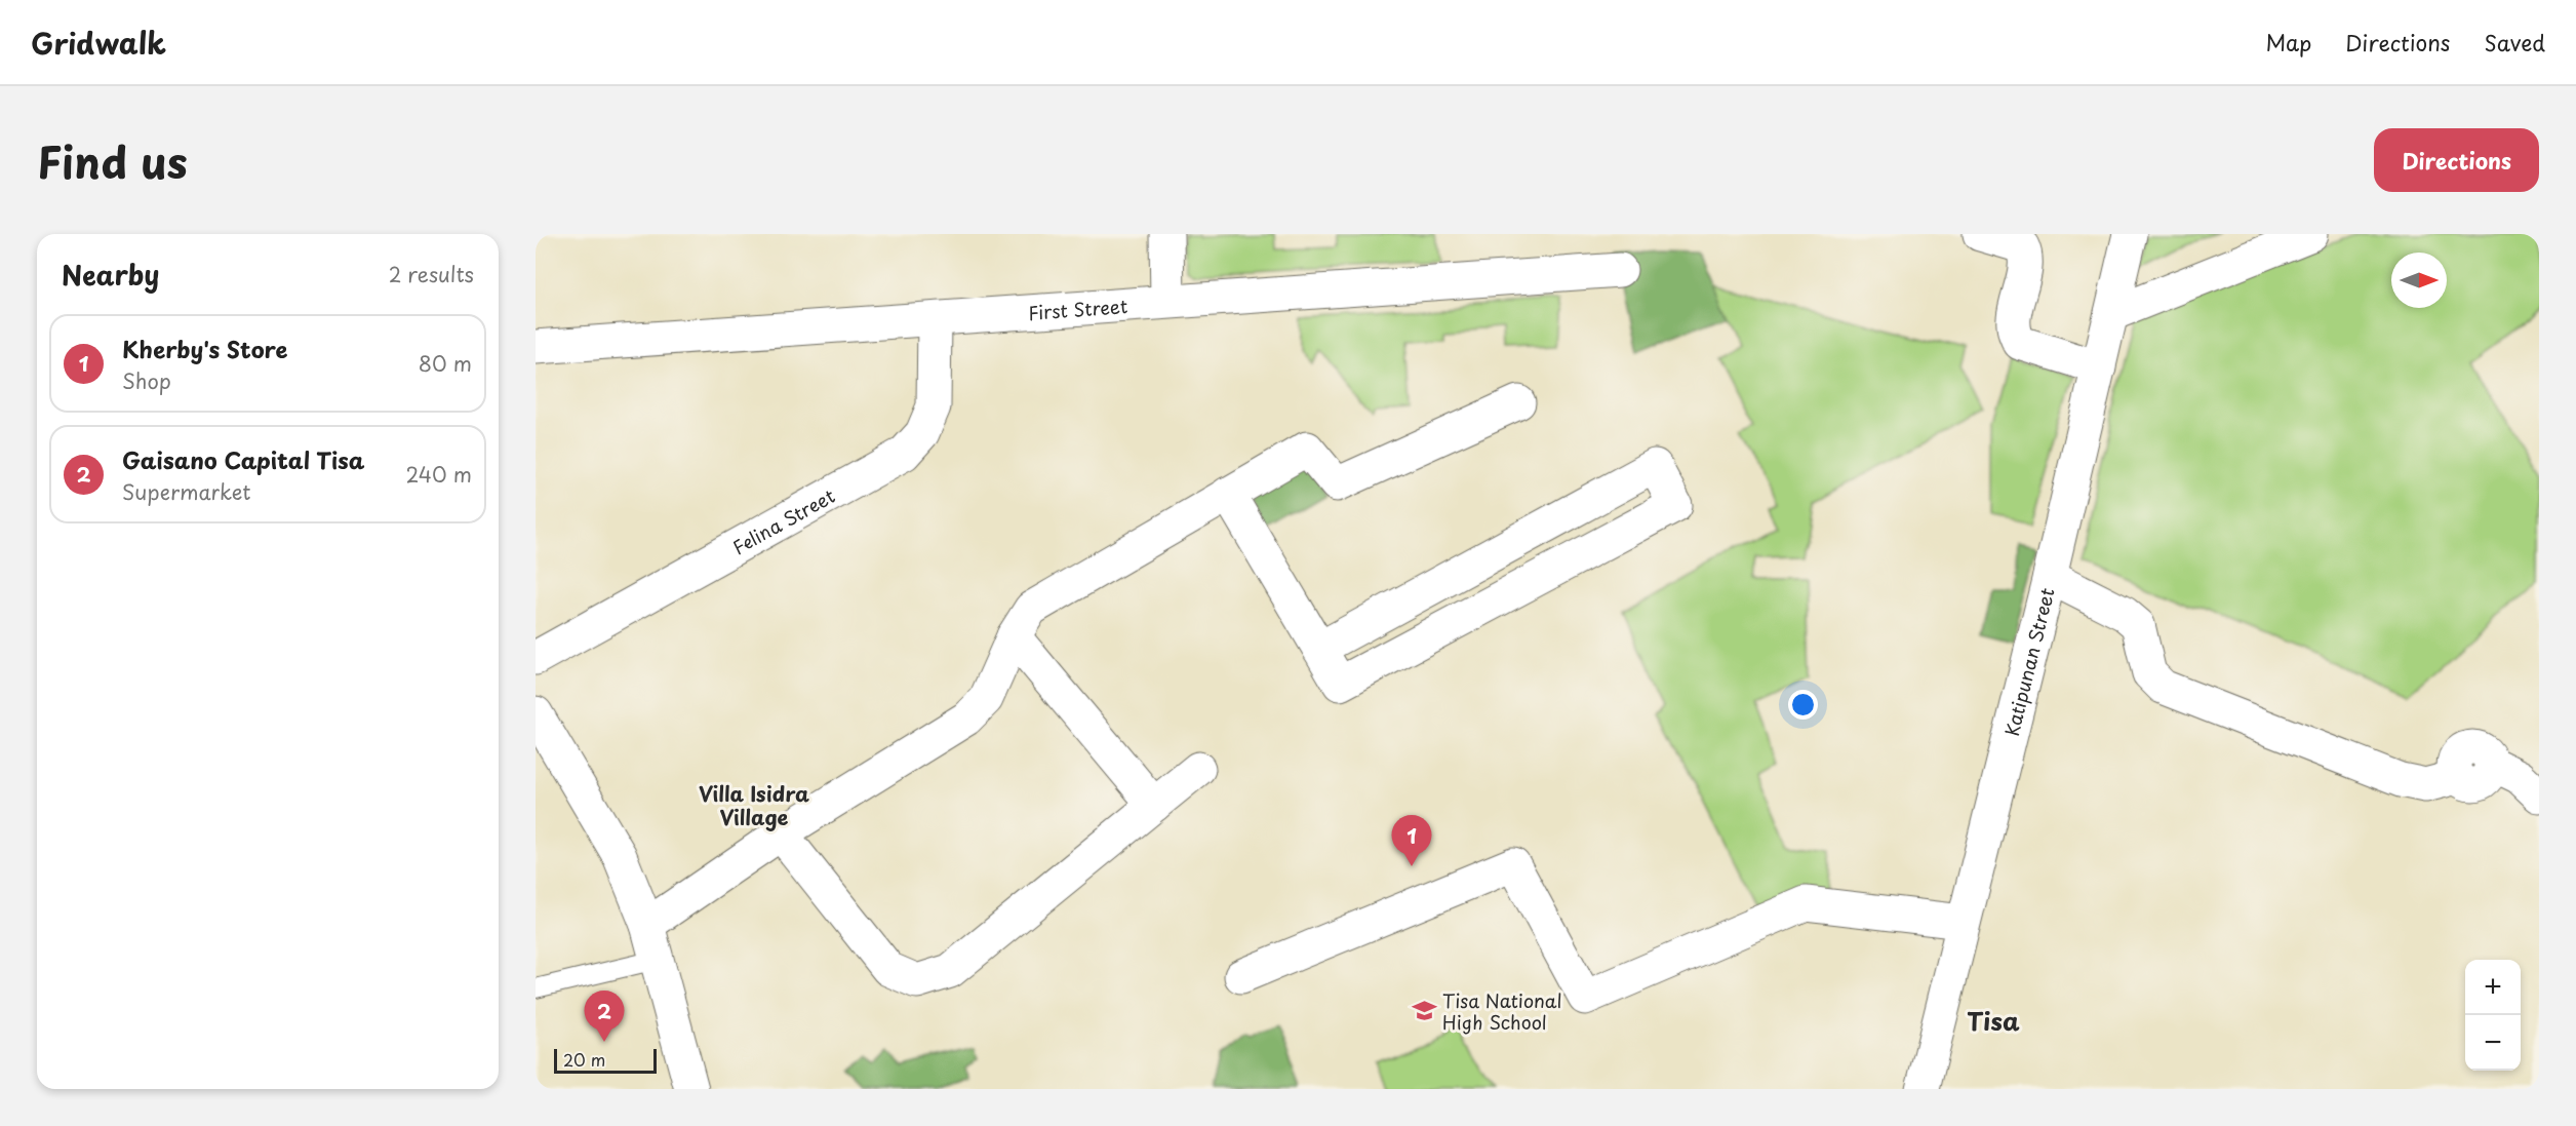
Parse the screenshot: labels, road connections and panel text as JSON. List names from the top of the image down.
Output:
{
  "streets": {
    "street": ["First Street", "Felina Street", "Katipunan Street"]
  },
  "crossings": [
    ["First Street", "Felina Street"]
  ],
  "districts": ["Villa Isidra Village", "Tisa"],
  "places": {
    "school or university": ["Tisa National High School"]
  },
  "scale_bar": "20 m",
  "north": "right",
  "page": {
    "header": "Gridwalk",
    "nav": ["Map", "Directions", "Saved"],
    "title": "Find us",
    "buttons": "Directions",
    "heading": ["Nearby", "2 results"],
    "list": [
      {
        "mark": "1",
        "name": "Kherby's Store",
        "note": "Shop",
        "value": "80 m"
      },
      {
        "mark": "2",
        "name": "Gaisano Capital Tisa",
        "note": "Supermarket",
        "value": "240 m"
      }
    ],
    "pins": ["1", "2"],
    "map_buttons": ["+", "−"],
    "scale": "20 m"
  }
}
